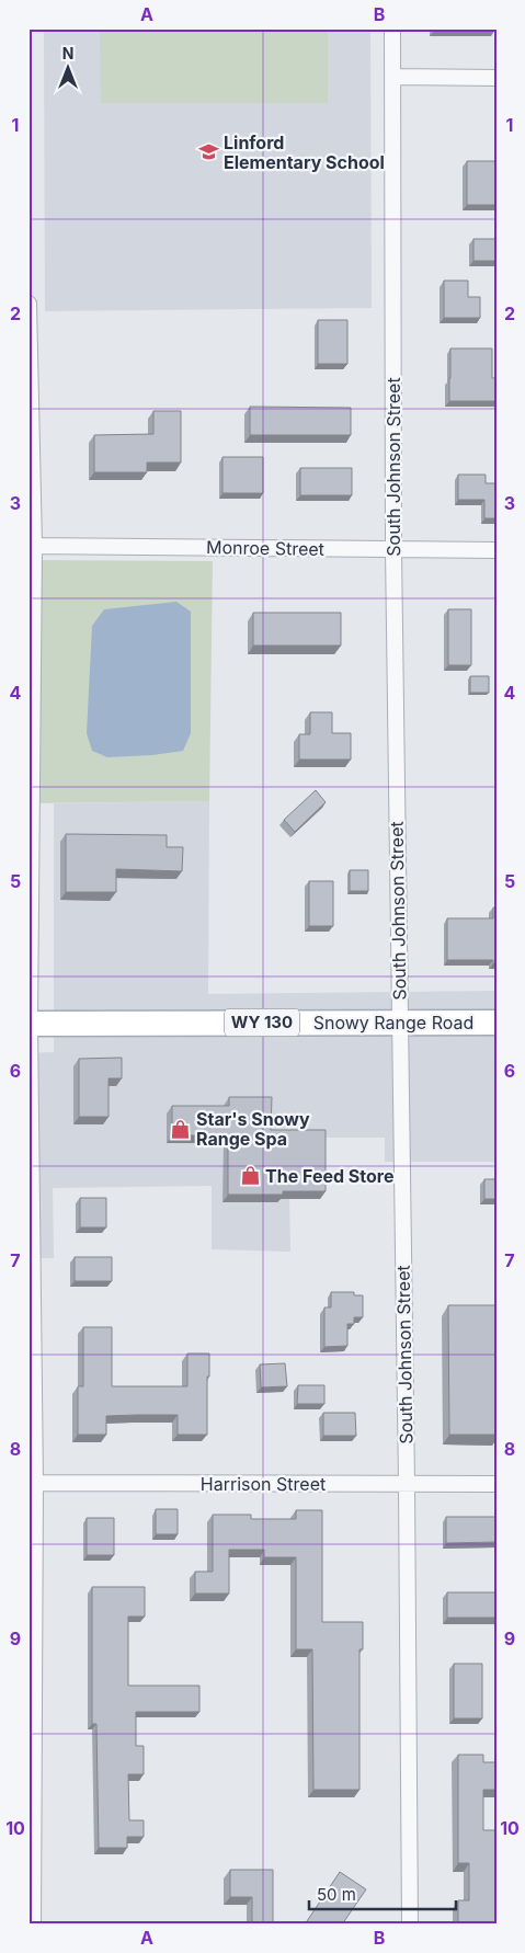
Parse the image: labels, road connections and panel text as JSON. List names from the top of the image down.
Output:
{
  "streets": {
    "main road": ["WY 130", "Snowy Range Road"],
    "street": ["South Johnson Street", "Monroe Street", "Harrison Street"]
  },
  "crossings": [
    ["South Johnson Street", "Monroe Street"],
    ["South Johnson Street", "Snowy Range Road"],
    ["South Johnson Street", "Harrison Street"]
  ],
  "places": {
    "school or university": ["Linford Elementary School"],
    "shop": ["Star's Snowy Range Spa", "The Feed Store"]
  },
  "scale_bar": "50 m",
  "north": "top",
  "grid": {
    "columns": ["A", "B"],
    "rows": [
      "1",
      "2",
      "3",
      "4",
      "5",
      "6",
      "7",
      "8",
      "9",
      "10"
    ]
  }
}
